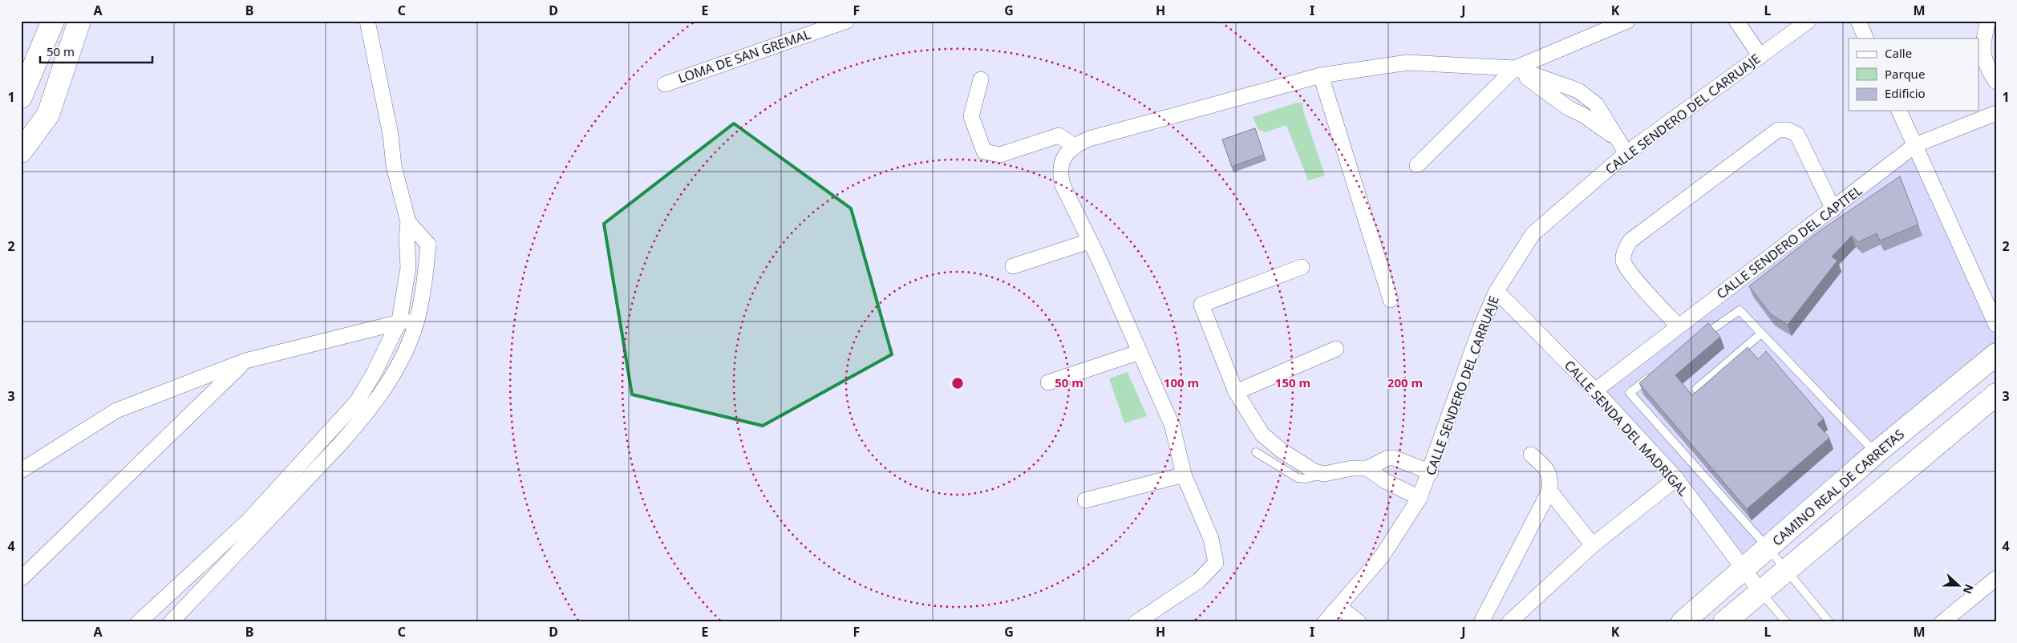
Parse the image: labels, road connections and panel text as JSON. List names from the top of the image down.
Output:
{
  "streets": {
    "street": [
      "LOMA DE SAN GREMAL",
      "CALLE SENDERO DEL CARRUAJE",
      "CALLE SENDERO DEL CAPITEL",
      "CALLE SENDA DEL MADRIGAL",
      "CAMINO REAL DE CARRETAS"
    ]
  },
  "crossings": [
    ["CALLE SENDERO DEL CARRUAJE", "CALLE SENDA DEL MADRIGAL"],
    ["CALLE SENDERO DEL CAPITEL", "CALLE SENDA DEL MADRIGAL"],
    ["CALLE SENDA DEL MADRIGAL", "CAMINO REAL DE CARRETAS"]
  ],
  "legend": ["Calle", "Parque", "Edificio"],
  "scale_bar": "50 m",
  "north": "right",
  "grid": {
    "columns": [
      "A",
      "B",
      "C",
      "D",
      "E",
      "F",
      "G",
      "H",
      "I",
      "J",
      "K",
      "L",
      "M"
    ],
    "rows": [
      "1",
      "2",
      "3",
      "4"
    ]
  },
  "rings": [
    "50 m",
    "100 m",
    "150 m",
    "200 m"
  ]
}
